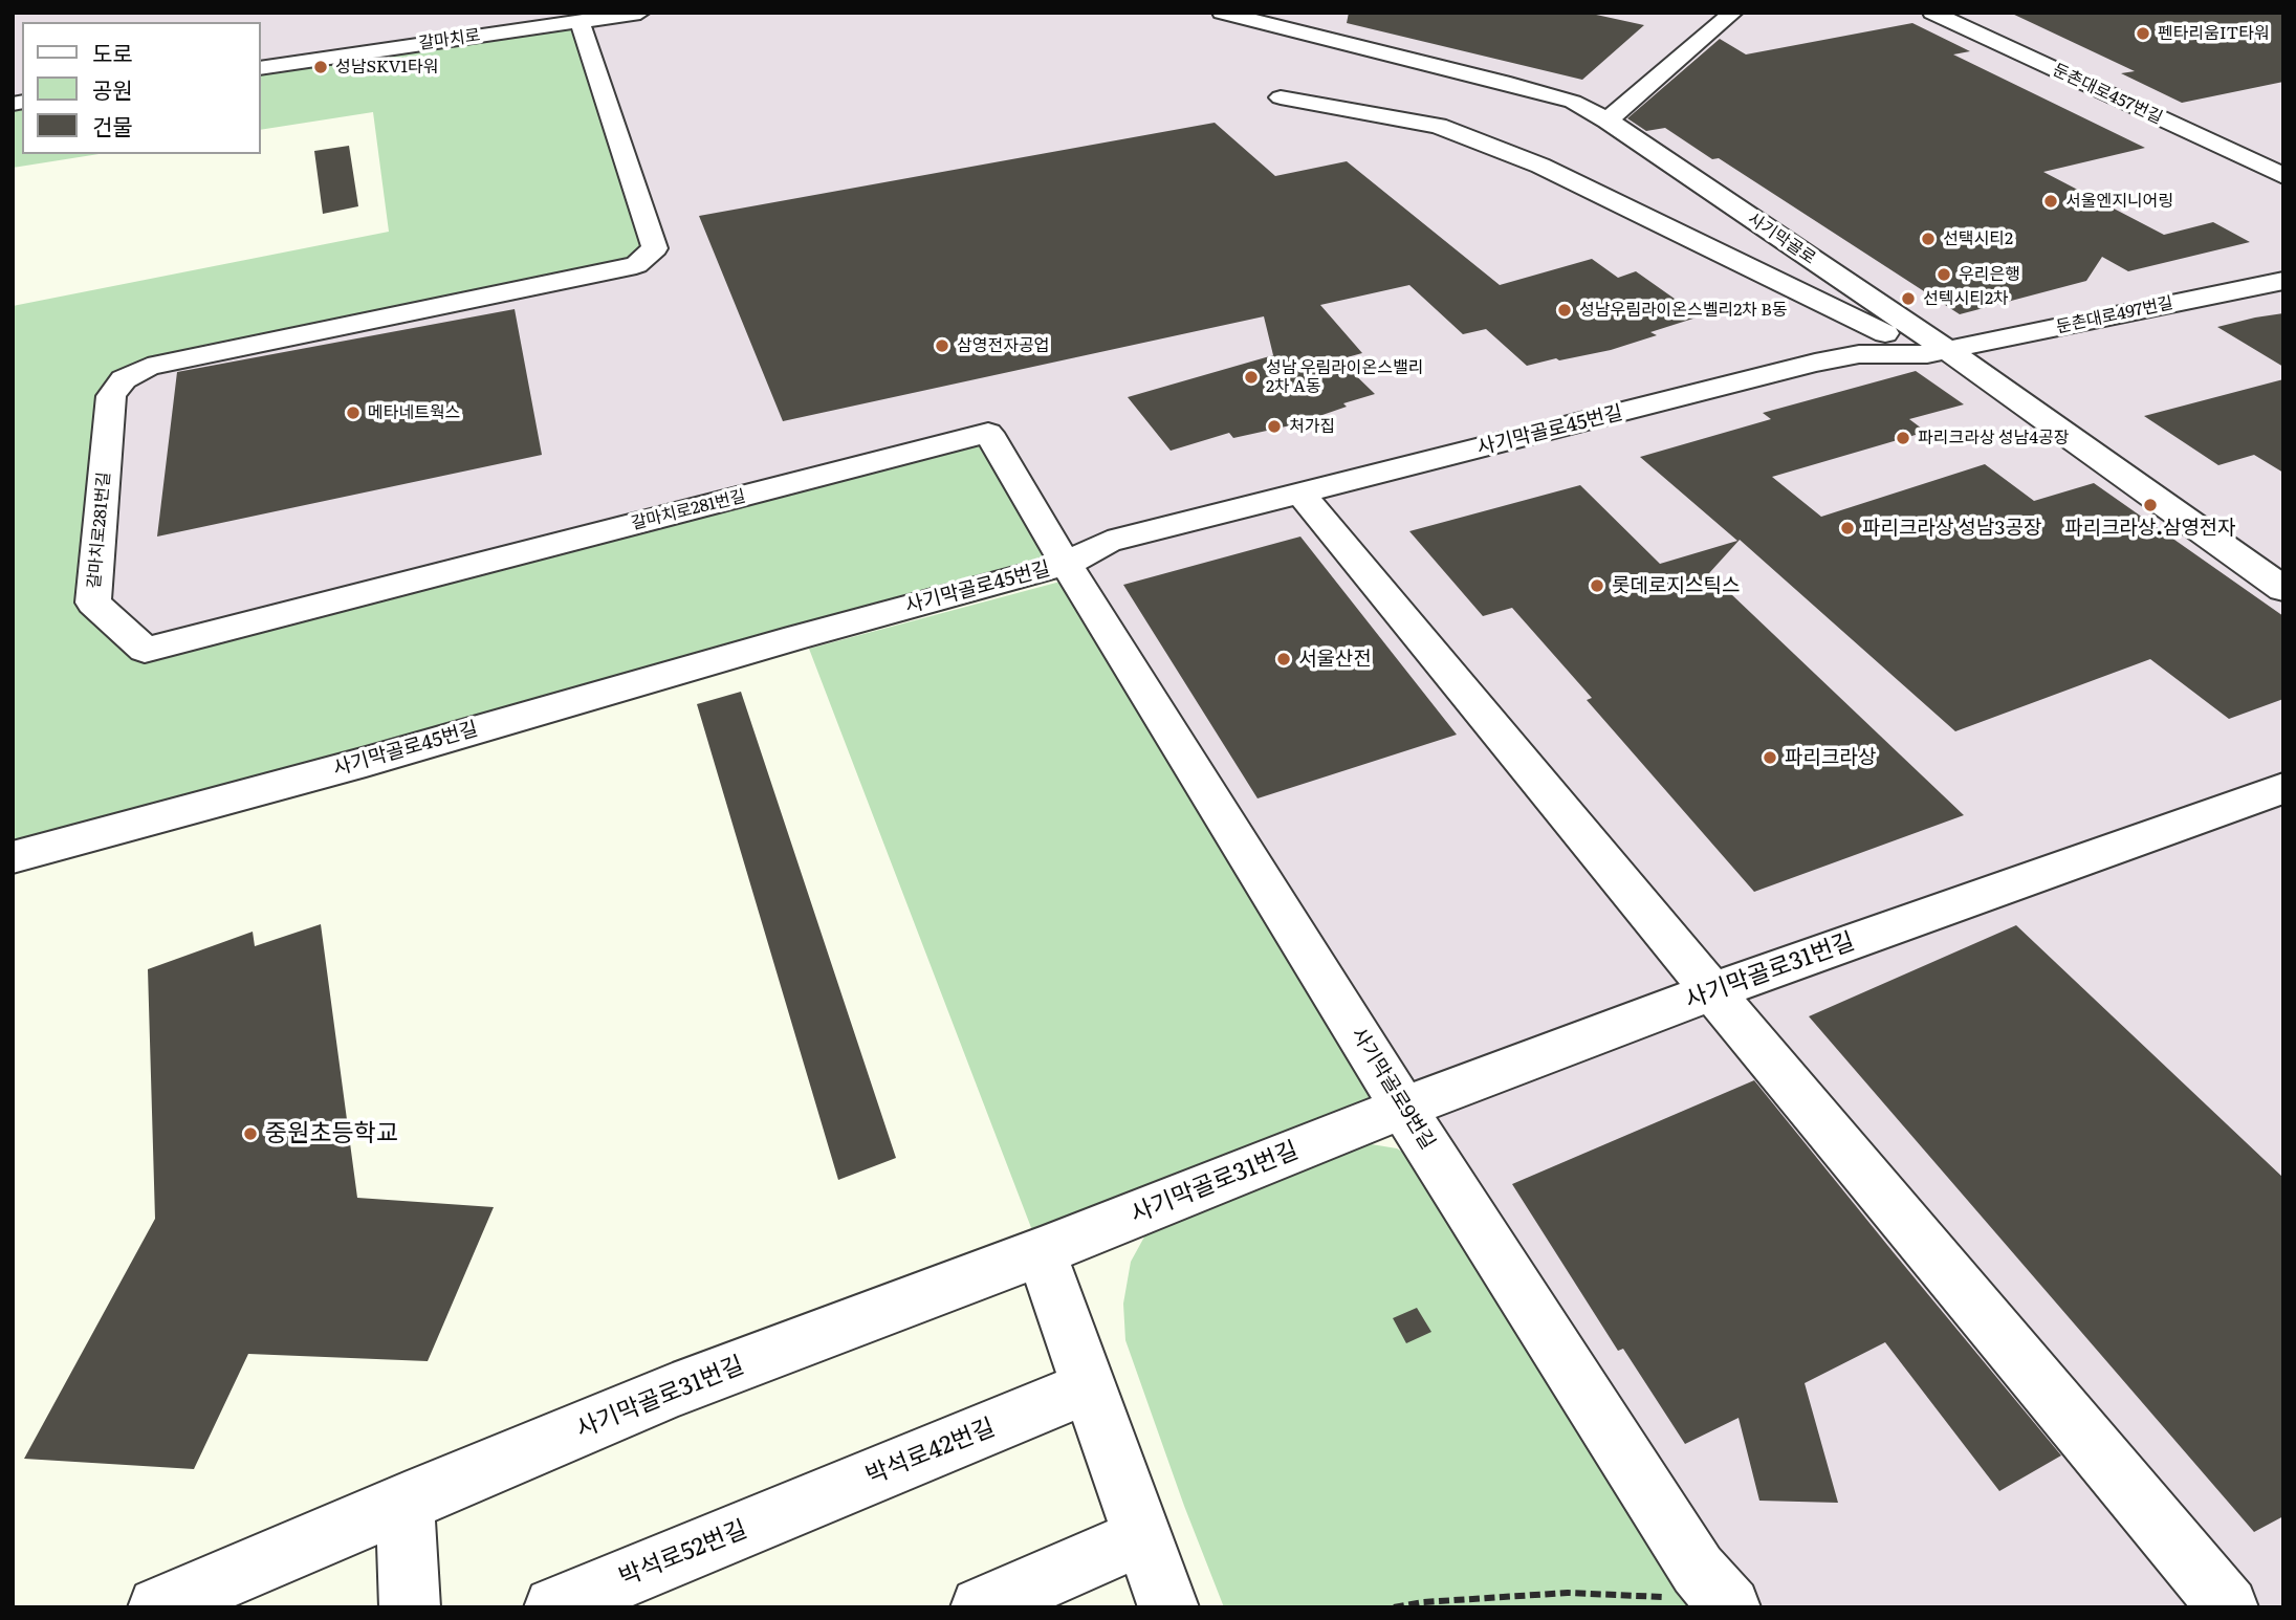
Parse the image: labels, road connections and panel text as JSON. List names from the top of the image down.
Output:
{
  "streets": {
    "street": [
      "갈마치로",
      "둔촌대로457번길",
      "사기막골로",
      "둔촌대로497번길",
      "사기막골로45번길",
      "갈마치로281번길",
      "사기막골로31번길",
      "사기막골로9번길",
      "박석로42번길",
      "박석로52번길"
    ]
  },
  "crossings": [
    ["갈마치로", "갈마치로281번길"],
    ["사기막골로", "둔촌대로497번길"],
    ["사기막골로", "사기막골로45번길"],
    ["둔촌대로497번길", "사기막골로45번길"],
    ["사기막골로45번길", "갈마치로281번길"],
    ["사기막골로45번길", "사기막골로9번길"],
    ["갈마치로281번길", "사기막골로9번길"],
    ["사기막골로31번길", "사기막골로9번길"],
    ["박석로42번길", "박석로52번길"]
  ],
  "places": [
    "펜타리움IT타워",
    "성남SKV1타워",
    "서울엔지니어링",
    "선택시티2",
    "우리은행",
    "선텍시티2차",
    "성남우림라이온스벨리2차 B동",
    "삼영전자공업",
    "성남 우림라이온스밸리 2차 A동",
    "메타네트웍스",
    "처가집",
    "파리크라상 성남4공장",
    "파리크라상.삼영전자",
    "파리크라상 성남3공장",
    "롯데로지스틱스",
    "서울산전",
    "파리크라상",
    "중원초등학교"
  ],
  "legend": ["도로", "공원", "건물"]
}
